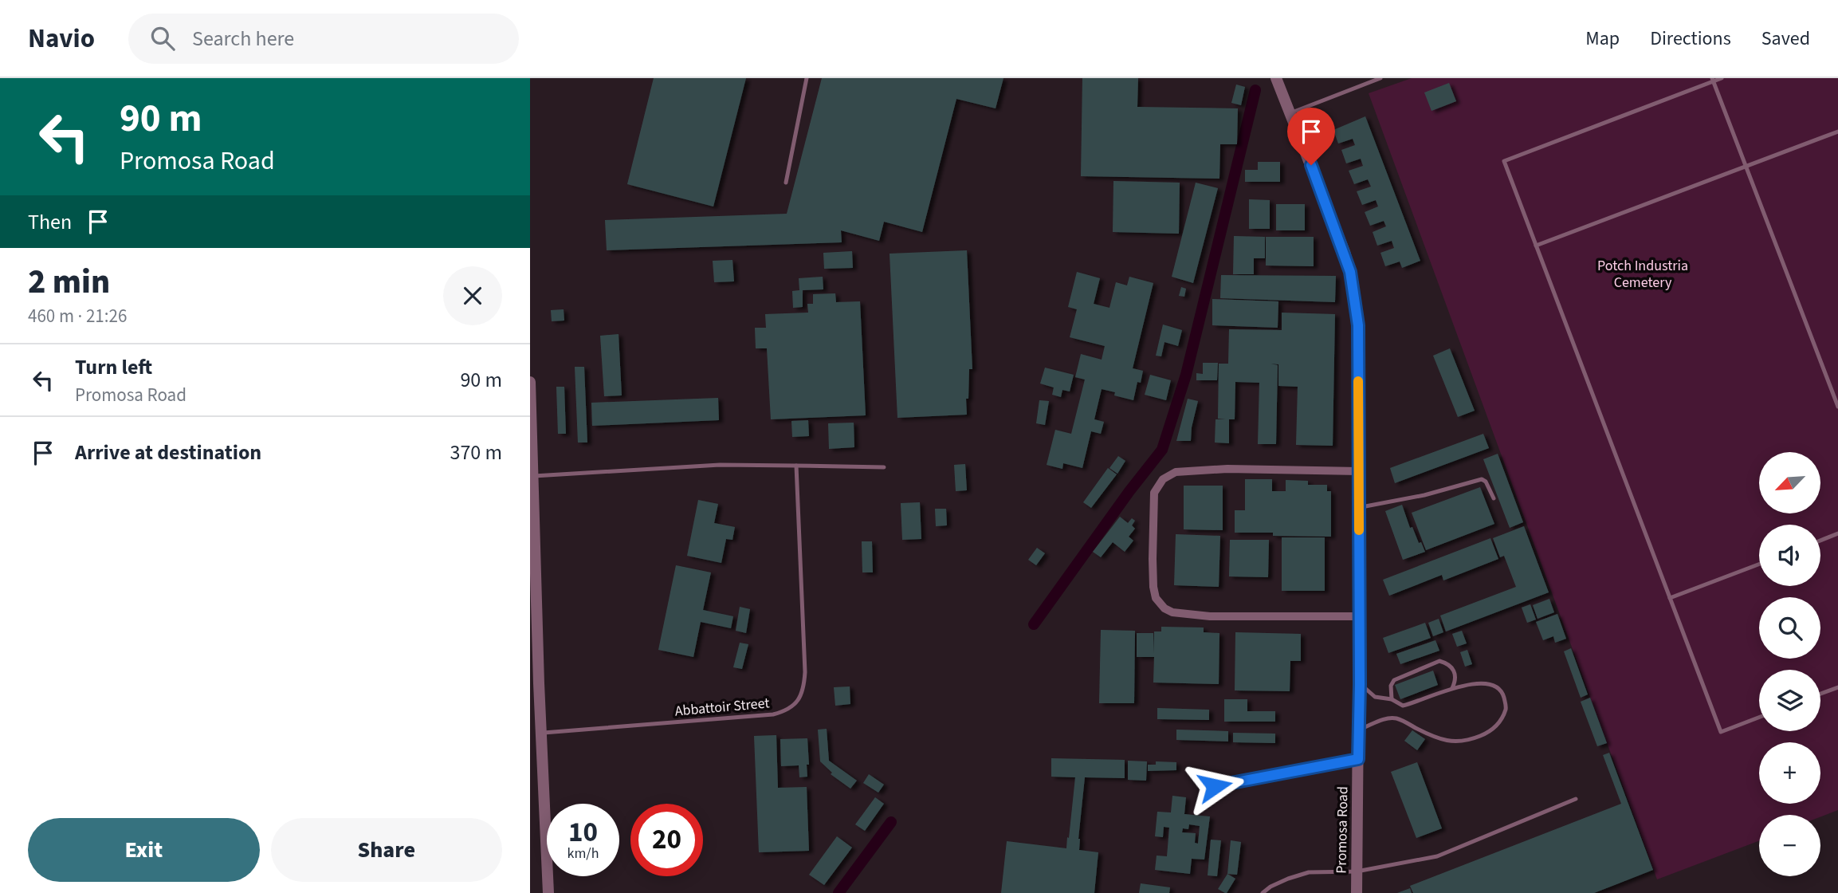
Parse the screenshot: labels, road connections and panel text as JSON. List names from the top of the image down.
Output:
{
  "streets": {
    "street": ["Promosa Road"],
    "lane": ["Abbattoir Street"]
  },
  "parks": ["Potch Industria Cemetery"],
  "north": "bottom left",
  "page": {
    "header": "Navio",
    "search": "Search here",
    "nav": ["Map", "Directions", "Saved"],
    "turn": ["90 m", "Promosa Road"],
    "then": "Then",
    "heading": ["2 min", "460 m · 21:26"],
    "list": [
      {
        "name": "Turn left",
        "note": "Promosa Road",
        "value": "90 m"
      },
      {
        "name": "Arrive at destination",
        "value": "370 m"
      }
    ],
    "map_buttons": ["+", "−"],
    "speed": "10 km/h",
    "limit": "20",
    "buttons": ["Exit", "Share"]
  }
}
